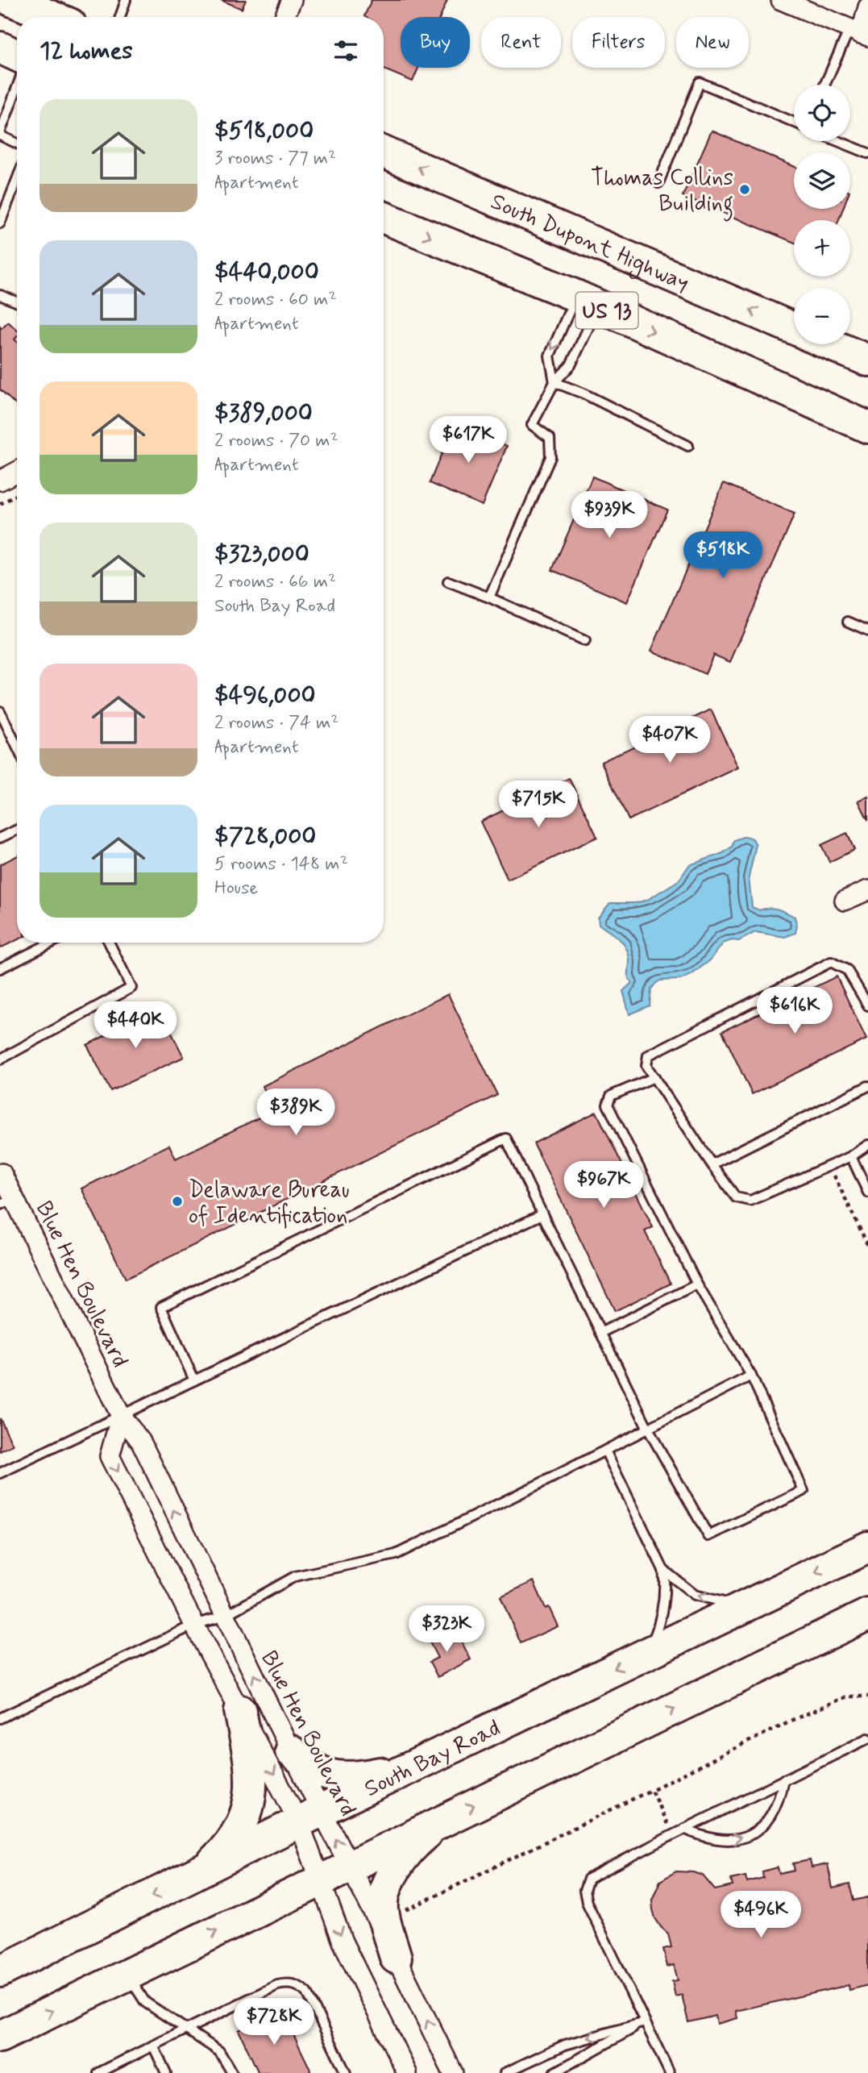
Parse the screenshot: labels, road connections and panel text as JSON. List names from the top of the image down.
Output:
{
  "streets": {
    "highway": ["South Dupont Highway", "US 13", "South Bay Road"],
    "street": ["Blue Hen Boulevard"]
  },
  "crossings": [
    ["Blue Hen Boulevard", "South Bay Road"]
  ],
  "places": ["Thomas Collins Building", "Delaware Bureau of Identification"],
  "page": {
    "chip": [
      "Buy",
      "Rent",
      "Filters",
      "New"
    ],
    "heading": "12 homes",
    "map_buttons": ["+", "−"],
    "list": [
      {
        "name": "$518,000",
        "note": "3 rooms · 77 m² · Apartment"
      },
      {
        "name": "$440,000",
        "note": "2 rooms · 60 m² · Apartment"
      },
      {
        "name": "$389,000",
        "note": "2 rooms · 70 m² · Apartment"
      },
      {
        "name": "$323,000",
        "note": "2 rooms · 66 m² · South Bay Road"
      },
      {
        "name": "$496,000",
        "note": "2 rooms · 74 m² · Apartment"
      },
      {
        "name": "$728,000",
        "note": "5 rooms · 148 m² · House"
      }
    ],
    "price": [
      "$617K",
      "$939K",
      "$518K",
      "$407K",
      "$715K",
      "$616K",
      "$440K",
      "$389K",
      "$967K",
      "$323K",
      "$496K",
      "$728K"
    ]
  }
}
